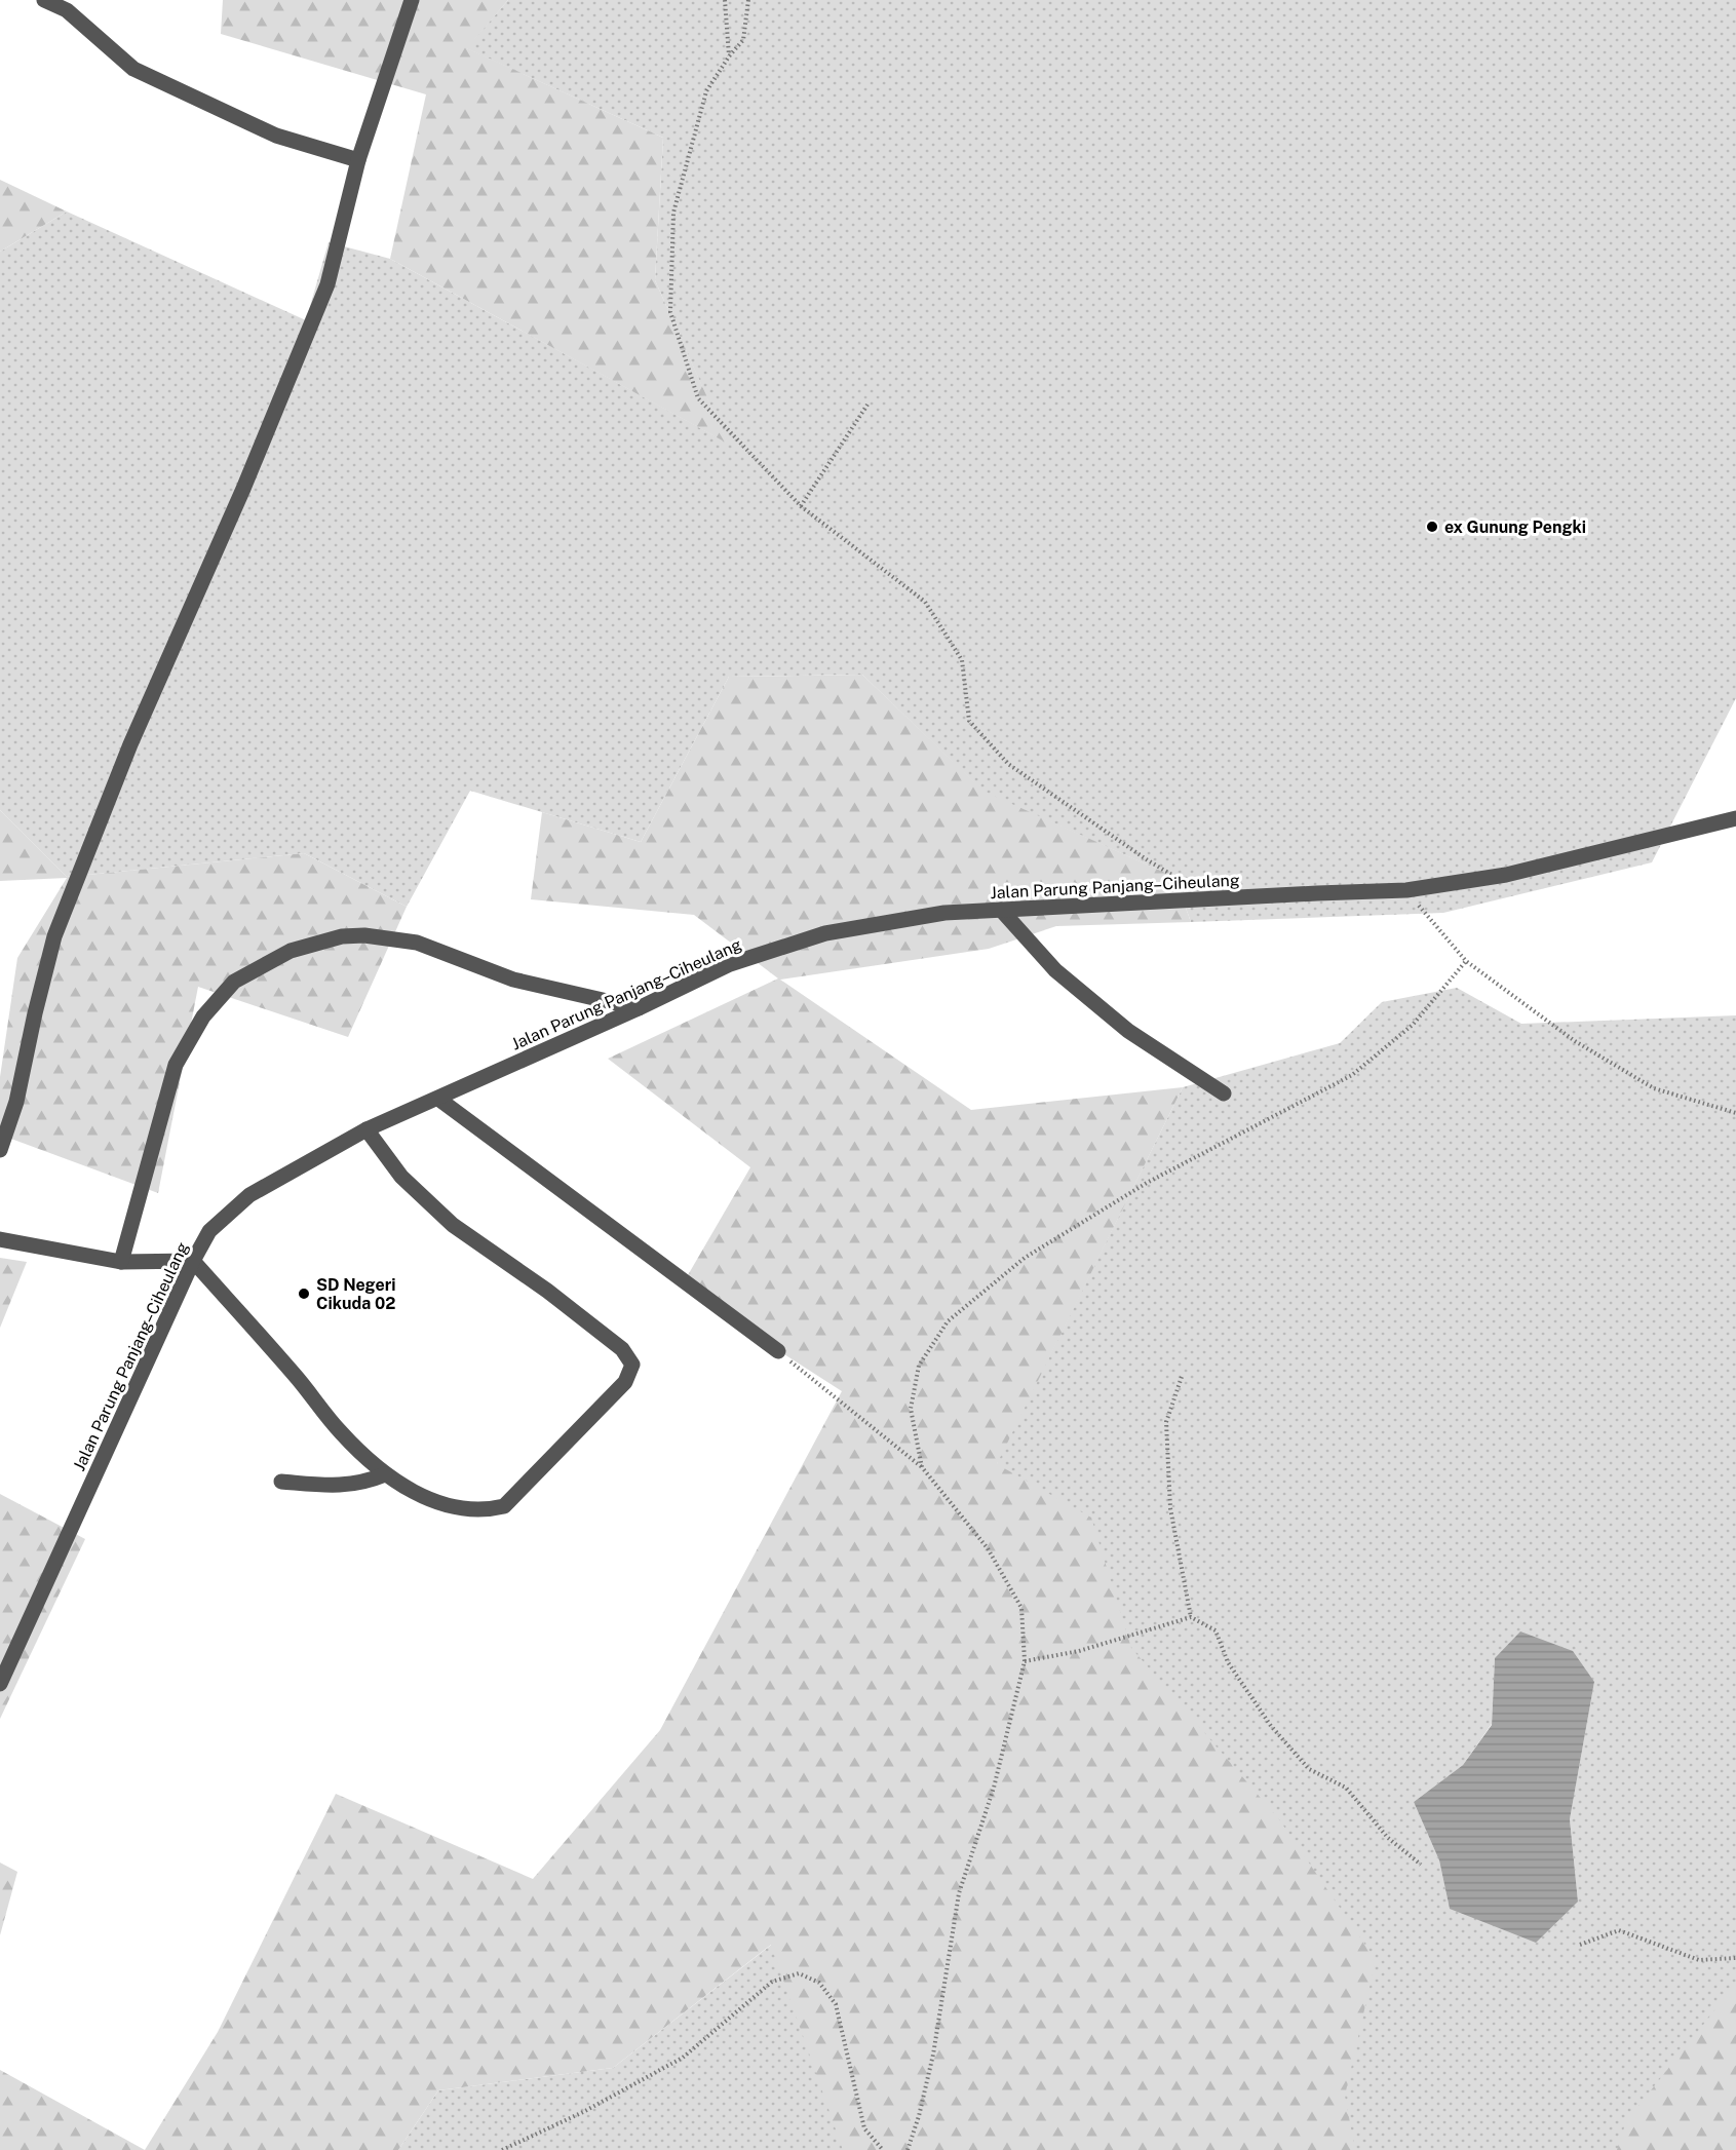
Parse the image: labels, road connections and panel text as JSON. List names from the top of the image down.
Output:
{
  "streets": {
    "street": ["Jalan Parung Panjang–Ciheulang"]
  },
  "places": ["ex Gunung Pengki", "SD Negeri Cikuda 02"]
}
